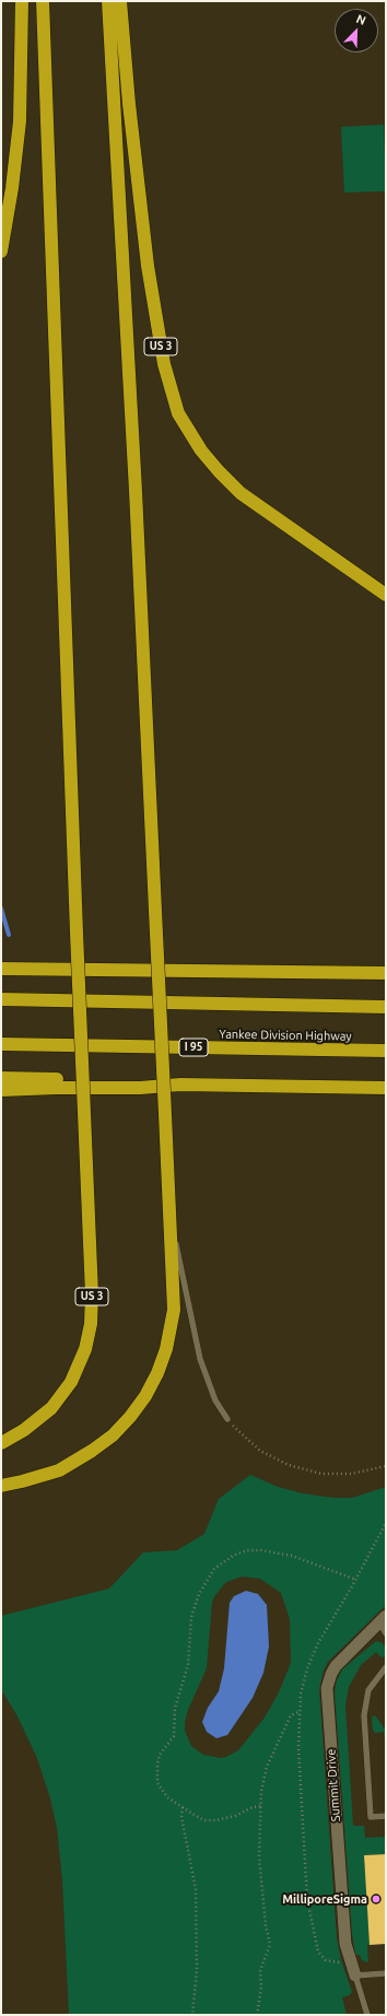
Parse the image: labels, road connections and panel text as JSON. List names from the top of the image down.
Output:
{
  "streets": {
    "highway": ["US 3", "Yankee Division Highway", "I 95"],
    "street": ["Summit Drive"]
  },
  "places": ["MilliporeSigma"],
  "north": "top right"
}
